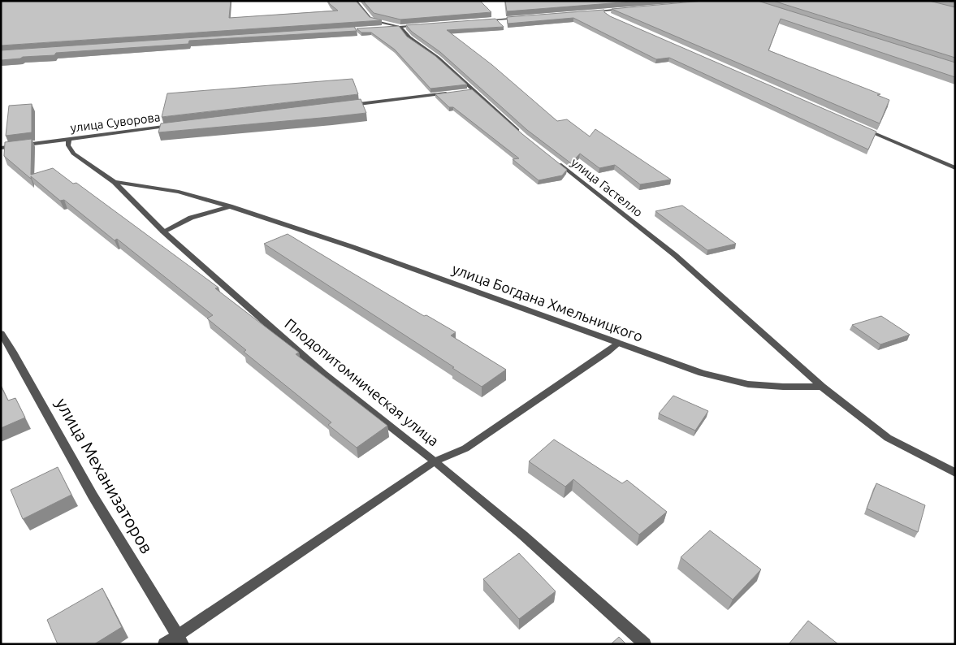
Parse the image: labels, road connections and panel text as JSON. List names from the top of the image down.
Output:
{
  "streets": {
    "street": [
      "улица Суворова",
      "улица Гастелло",
      "улица Богдана Хмельницкого",
      "Плодопитомническая улица",
      "улица Механизаторов"
    ]
  },
  "crossings": [
    ["улица Суворова", "Плодопитомническая улица"],
    ["улица Гастелло", "улица Богдана Хмельницкого"],
    ["улица Богдана Хмельницкого", "Плодопитомническая улица"]
  ]
}
